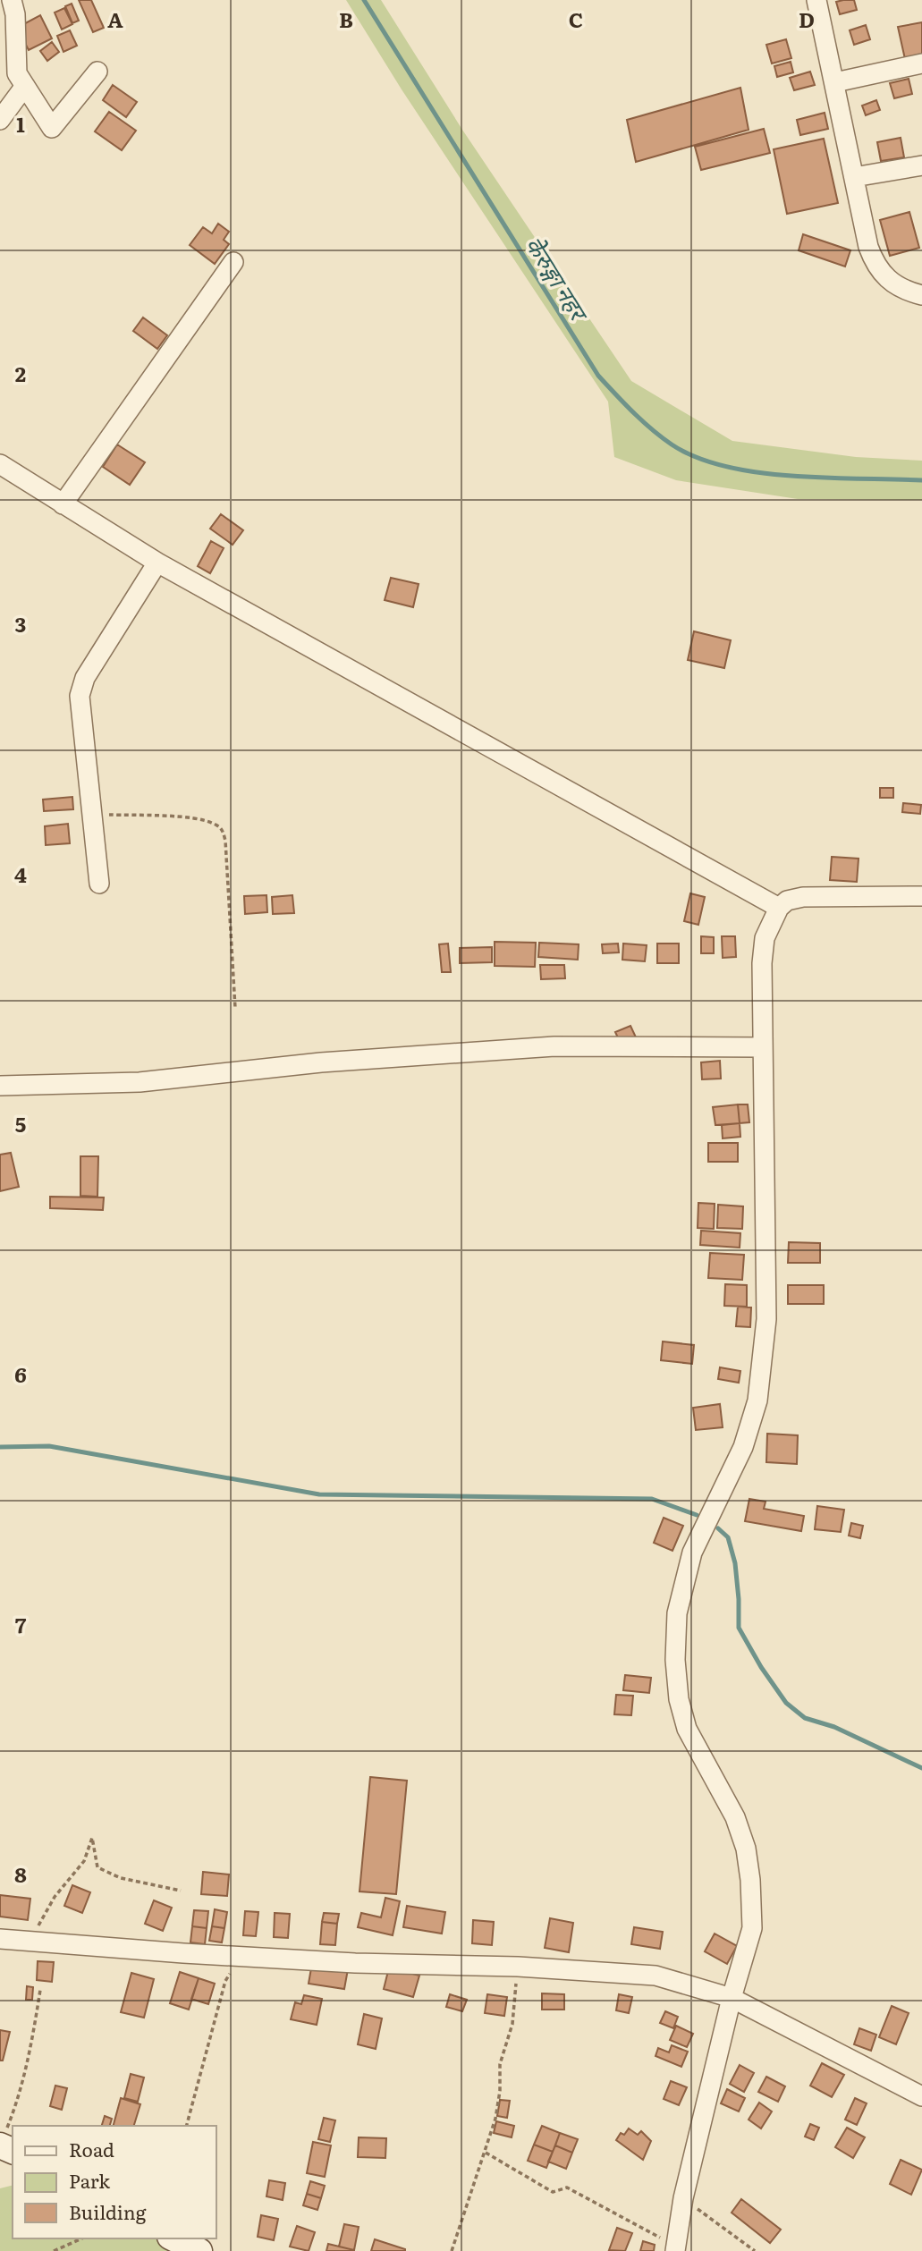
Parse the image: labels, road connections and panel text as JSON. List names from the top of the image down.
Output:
{
  "water": ["केेरुङ्गा नहर"],
  "legend": ["Road", "Park", "Building"],
  "grid": {
    "columns": [
      "A",
      "B",
      "C",
      "D"
    ],
    "rows": [
      "1",
      "2",
      "3",
      "4",
      "5",
      "6",
      "7",
      "8"
    ]
  }
}
